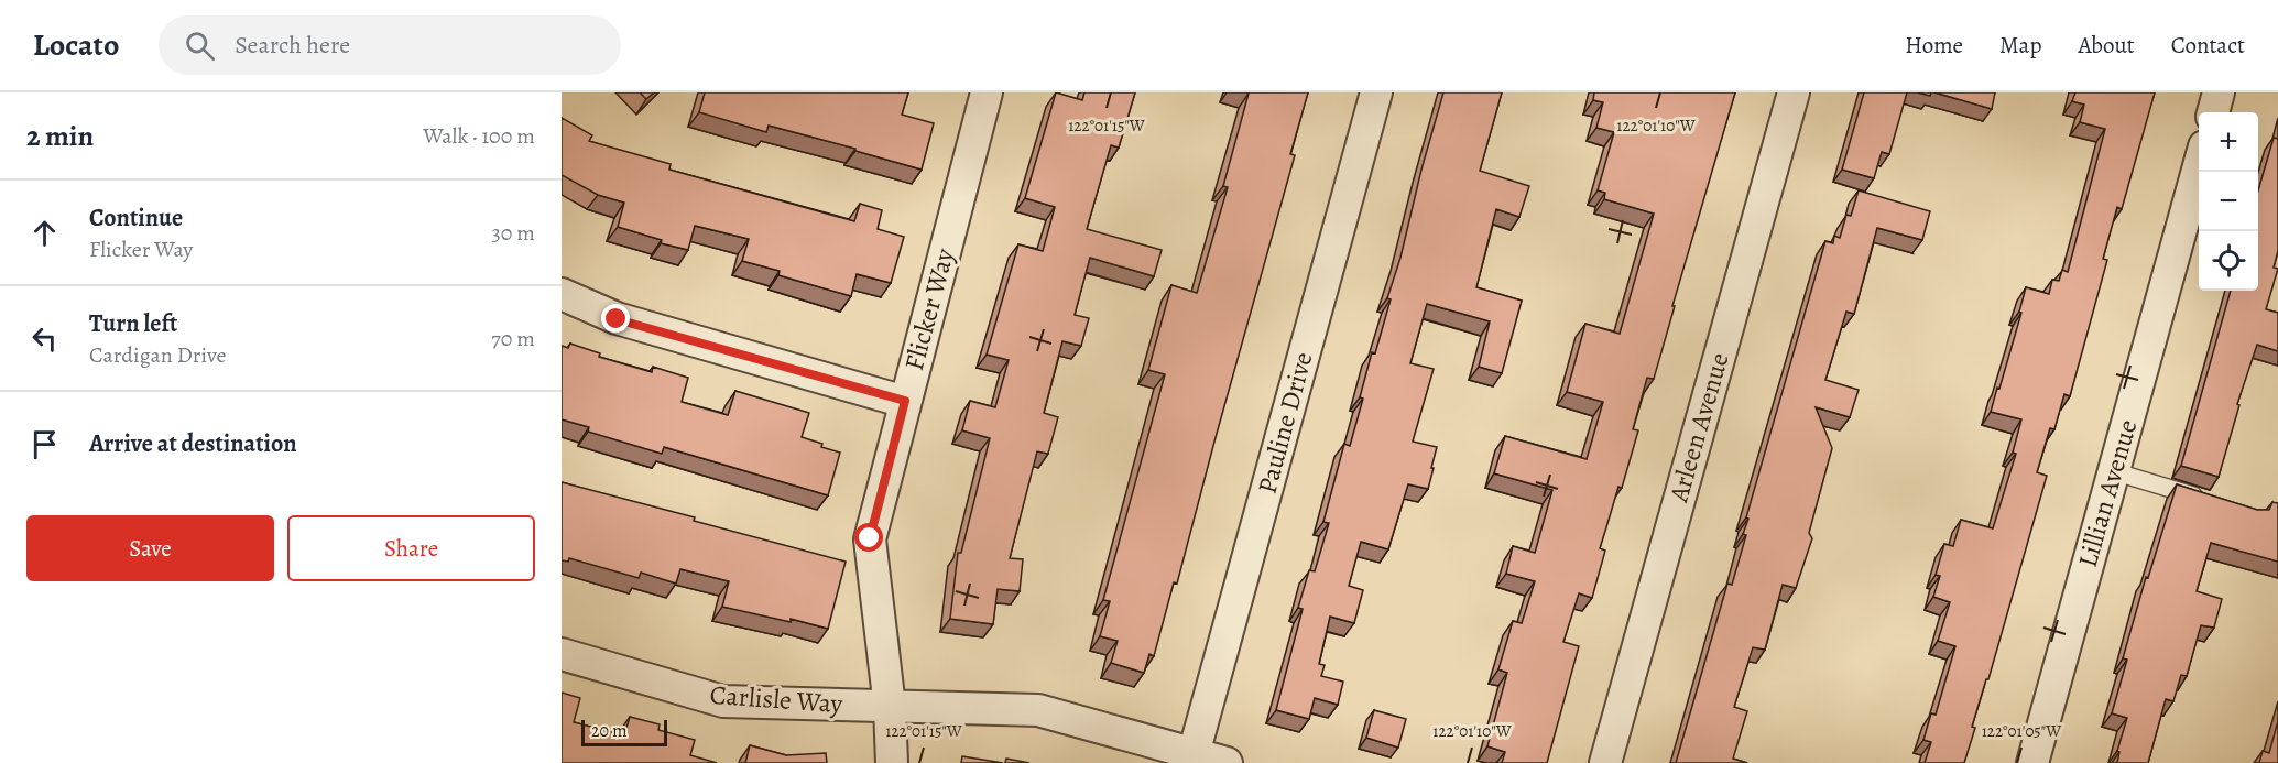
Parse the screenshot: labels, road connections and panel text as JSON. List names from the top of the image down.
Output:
{
  "streets": {
    "street": [
      "Flicker Way",
      "Pauline Drive",
      "Arleen Avenue",
      "Lillian Avenue",
      "Carlisle Way"
    ]
  },
  "crossings": [
    ["Flicker Way", "Carlisle Way"],
    ["Pauline Drive", "Carlisle Way"]
  ],
  "scale_bar": "20 m",
  "page": {
    "header": "Locato",
    "search": "Search here",
    "nav": [
      "Home",
      "Map",
      "About",
      "Contact"
    ],
    "heading": ["2 min", "Walk · 100 m"],
    "map_buttons": ["+", "−"],
    "list": [
      ["Continue", "Flicker Way", "30 m"],
      ["Turn left", "Cardigan Drive", "70 m"],
      "Arrive at destination"
    ],
    "buttons": ["Save", "Share"],
    "scale": "20 m"
  },
  "coordinates": ["122°01'15\"W", "122°01'10\"W", "122°01'05\"W"]
}
